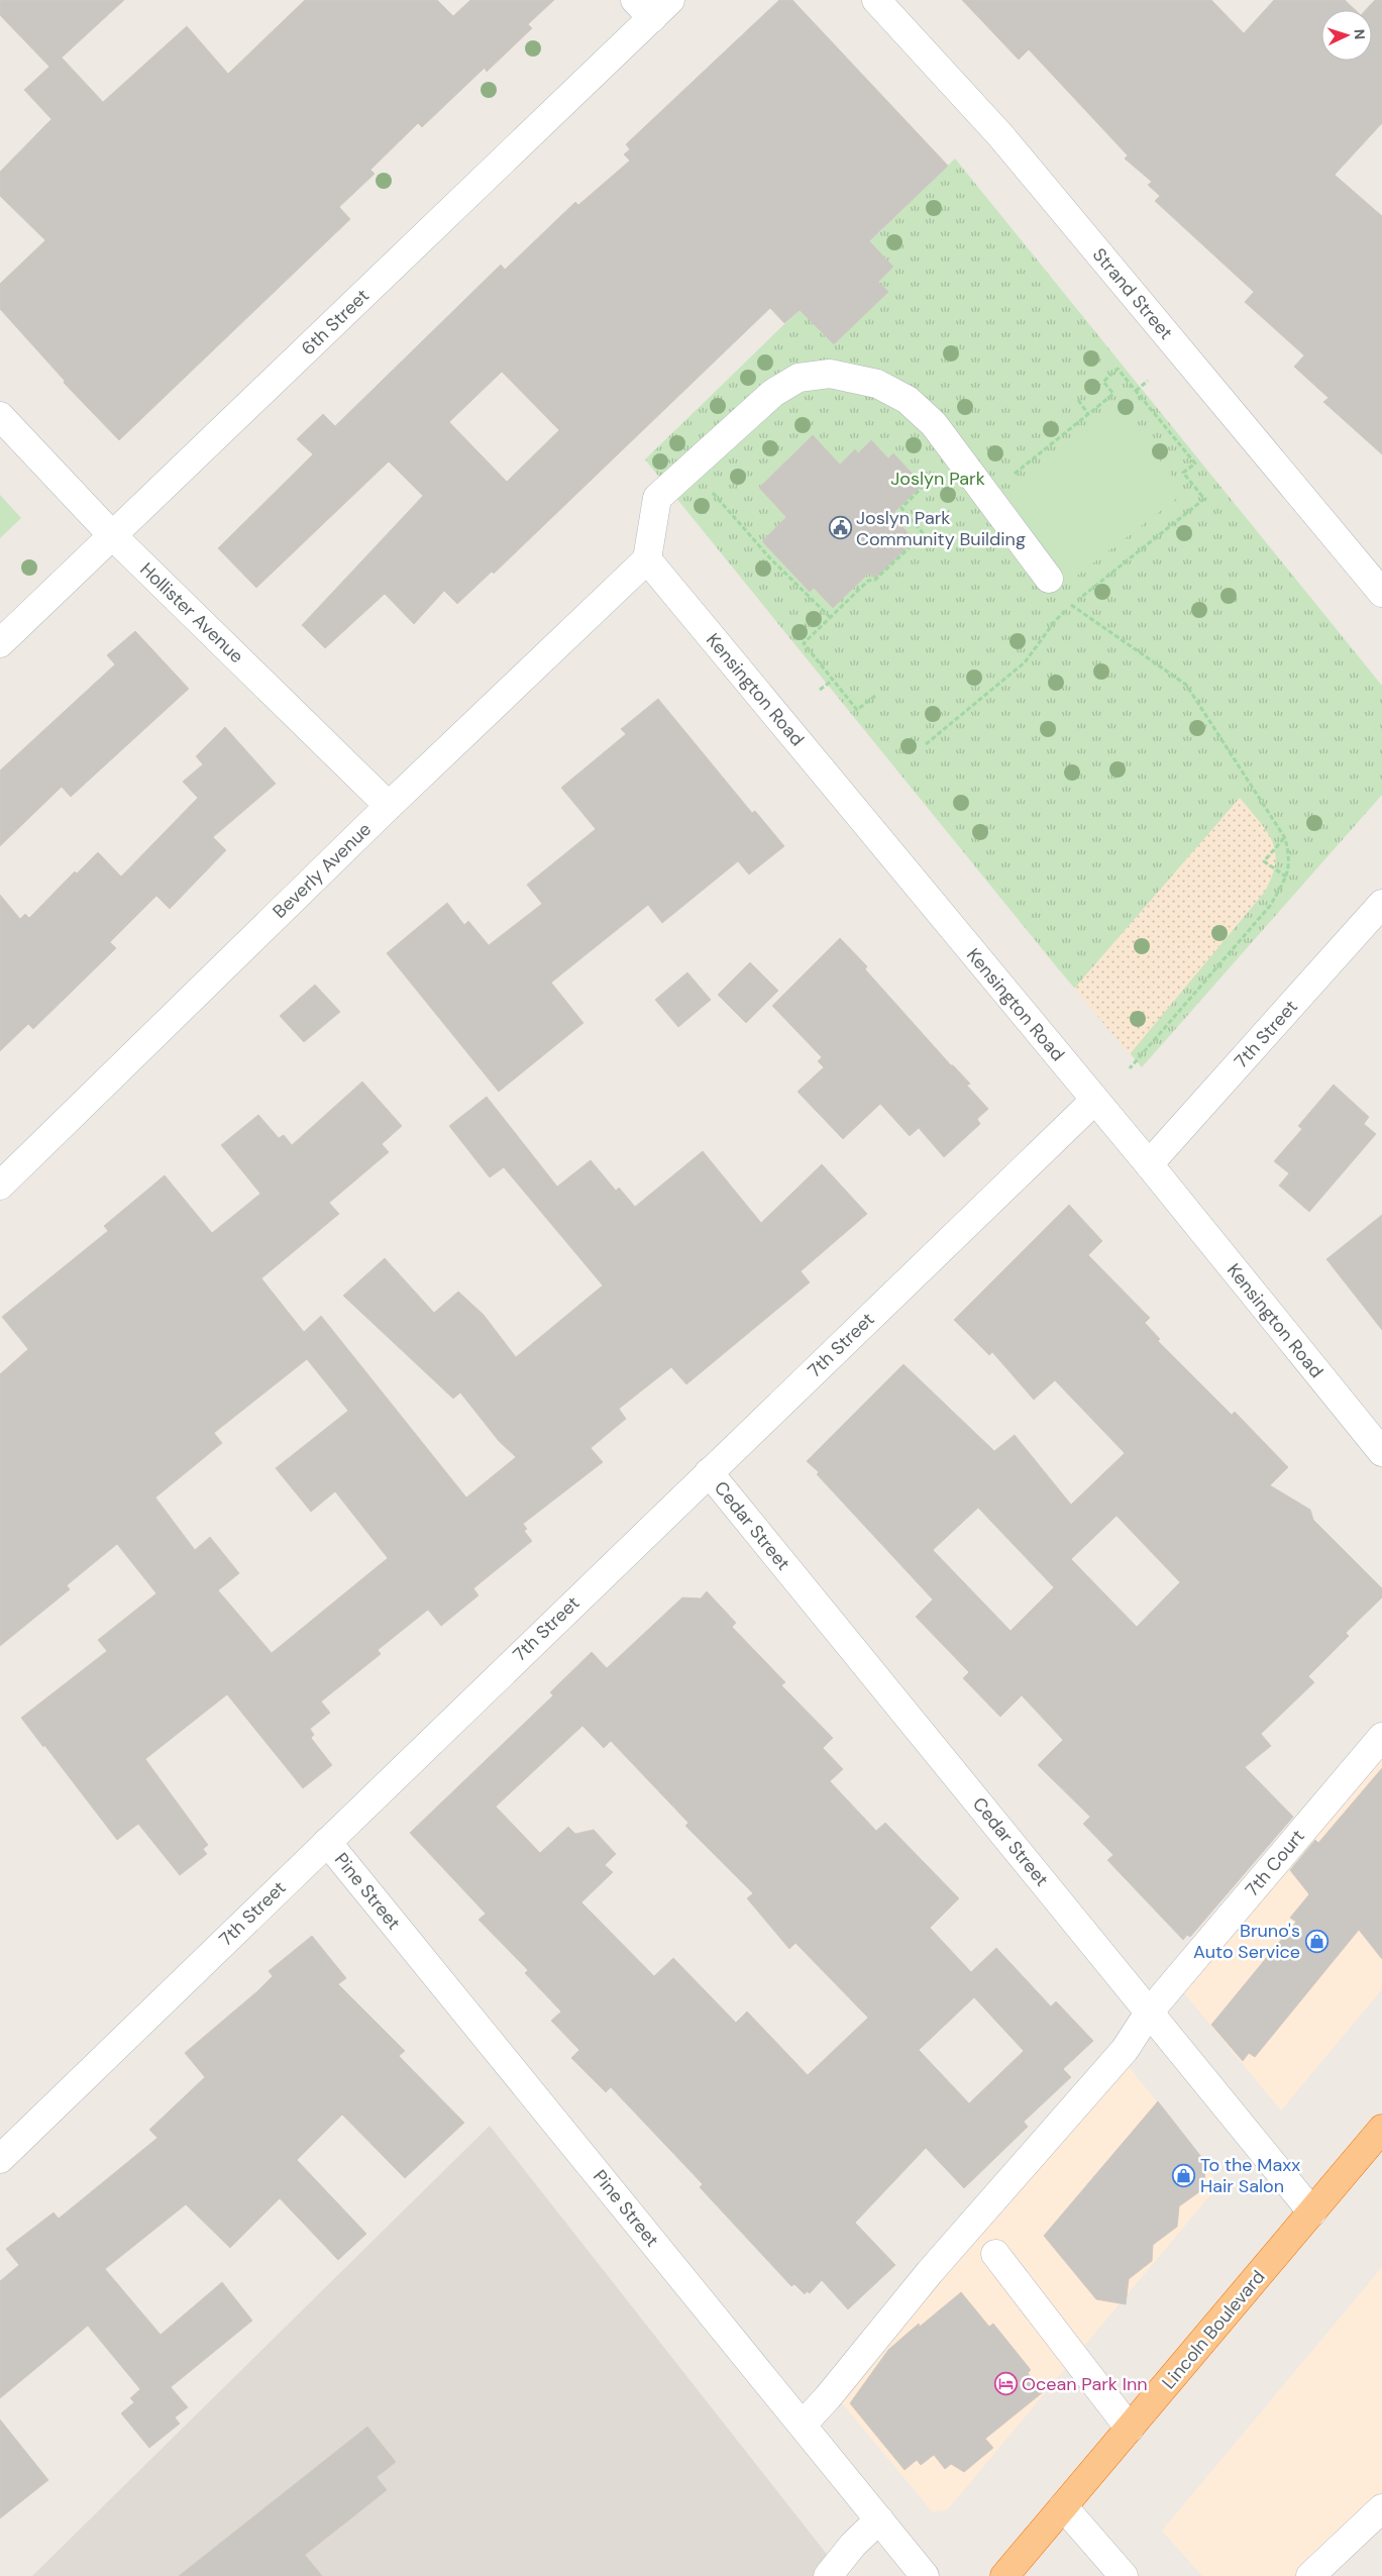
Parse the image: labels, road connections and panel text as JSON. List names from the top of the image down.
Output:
{
  "streets": {
    "highway": ["Lincoln Boulevard"],
    "street": [
      "Strand Street",
      "6th Street",
      "Hollister Avenue",
      "Kensington Road",
      "Beverly Avenue",
      "7th Street",
      "Cedar Street",
      "7th Court",
      "Pine Street"
    ]
  },
  "crossings": [
    ["6th Street", "Hollister Avenue"],
    ["Hollister Avenue", "Beverly Avenue"],
    ["Kensington Road", "Beverly Avenue"],
    ["Kensington Road", "7th Street"],
    ["7th Street", "Cedar Street"],
    ["7th Street", "Pine Street"],
    ["Cedar Street", "7th Court"],
    ["Cedar Street", "Lincoln Boulevard"],
    ["7th Court", "Pine Street"]
  ],
  "parks": ["Joslyn Park"],
  "places": {
    "public building": ["Joslyn Park Community Building"],
    "shop": ["Bruno's Auto Service", "To the Maxx Hair Salon"],
    "hotel": ["Ocean Park Inn"]
  },
  "north": "right"
}
